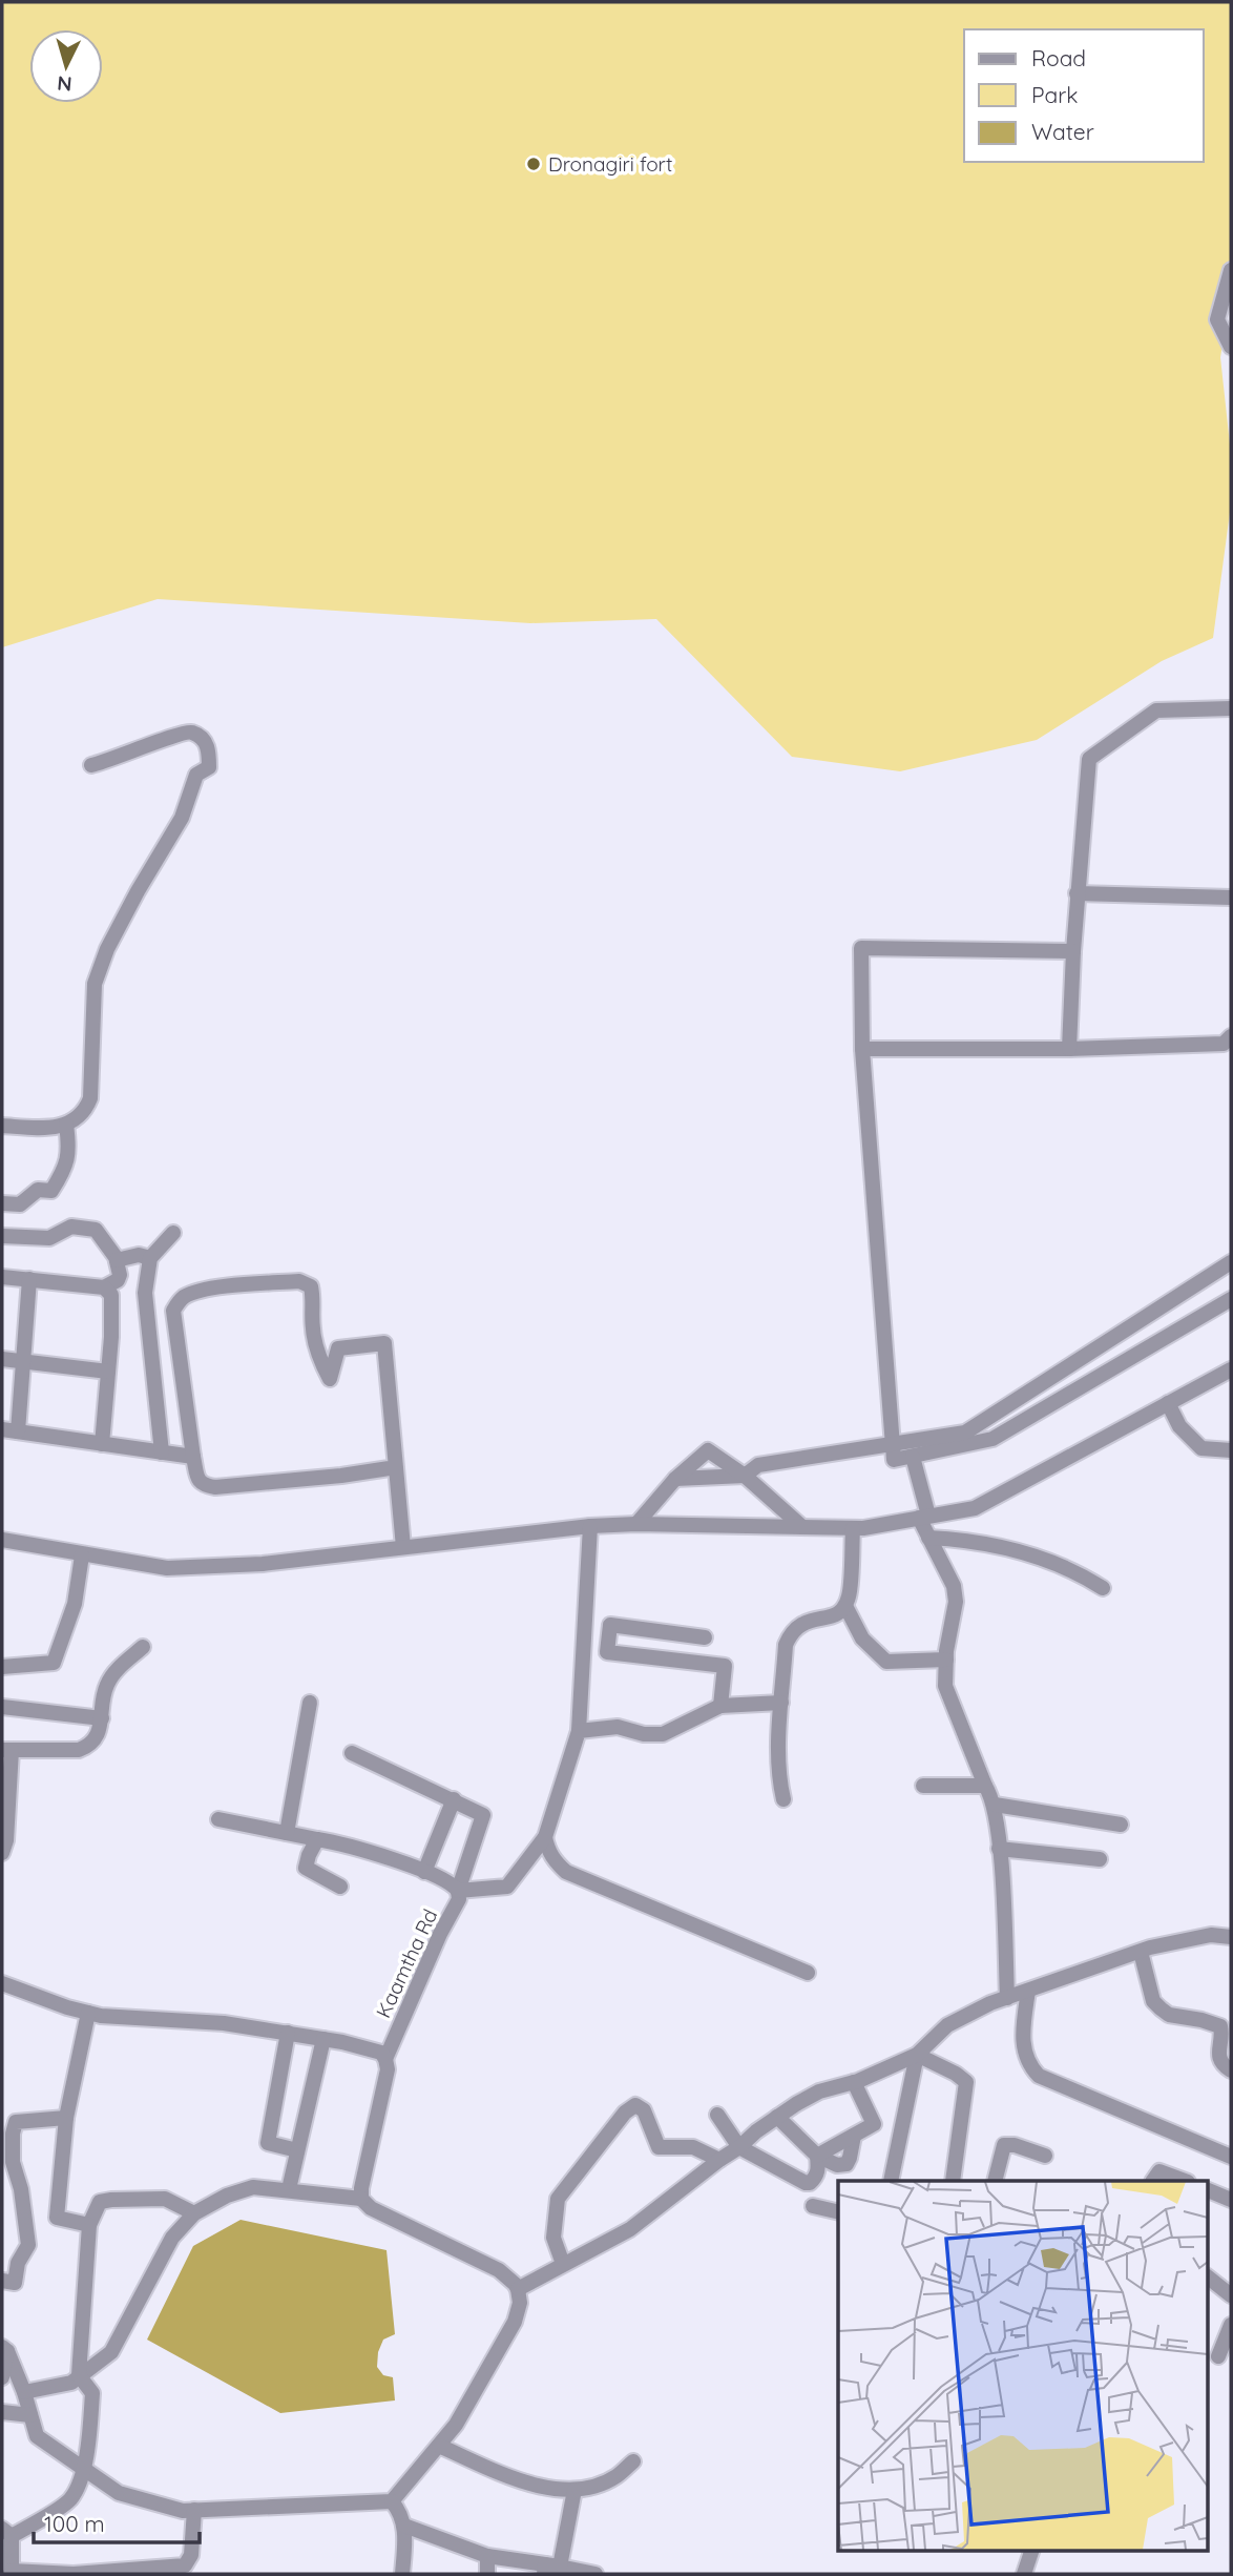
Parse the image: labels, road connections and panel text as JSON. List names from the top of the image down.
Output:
{
  "streets": {
    "street": ["Kaamtha Rd"]
  },
  "places": ["Dronagiri fort"],
  "legend": ["Road", "Park", "Water"],
  "scale_bar": "100 m",
  "north": "bottom"
}
